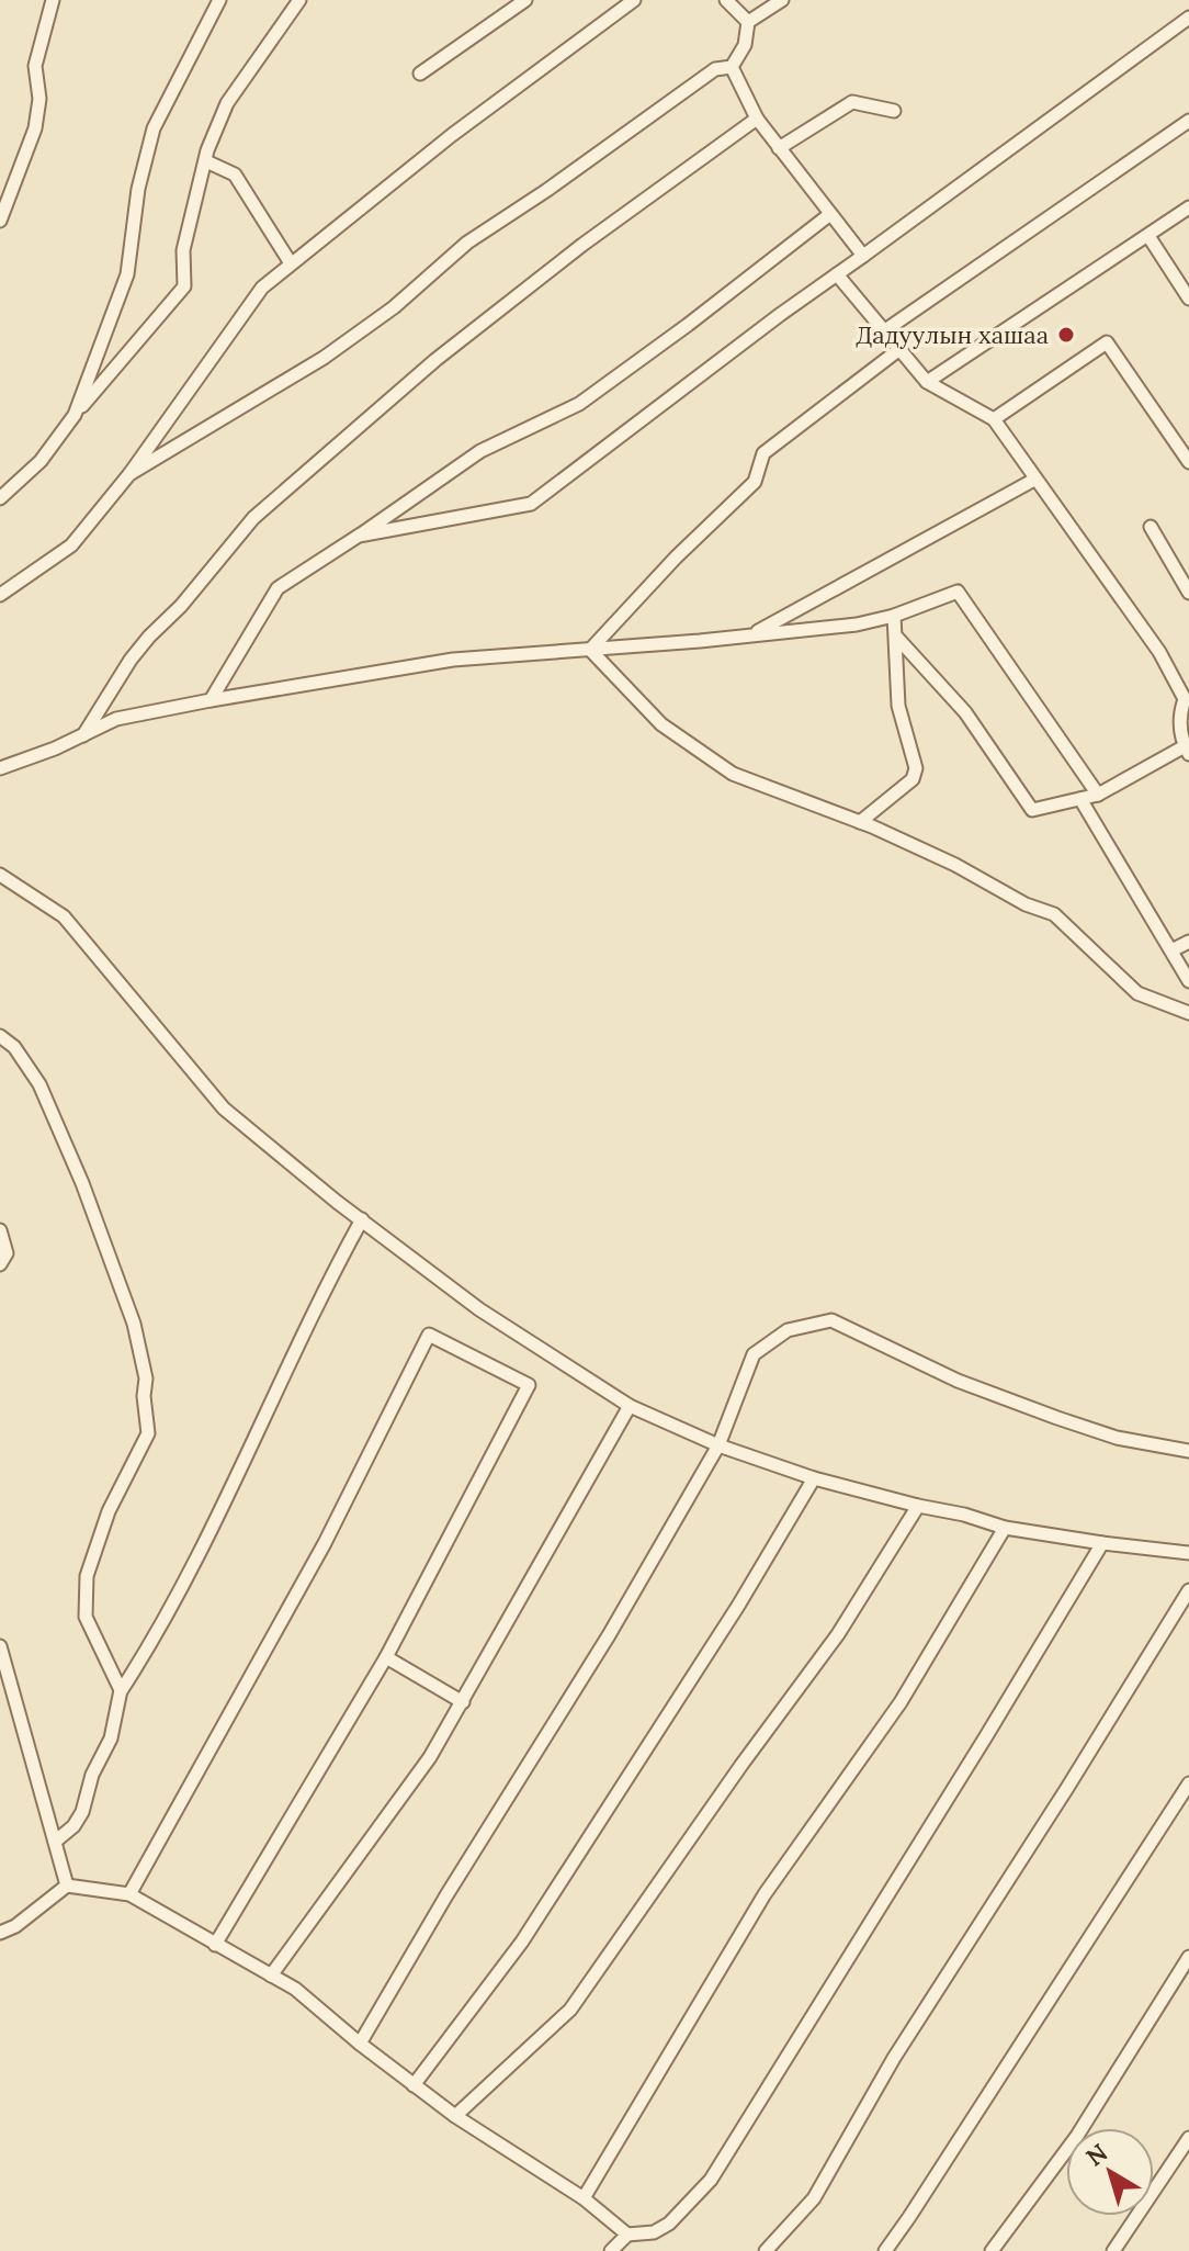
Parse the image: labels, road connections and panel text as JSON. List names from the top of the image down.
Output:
{
  "places": ["Дадуулын хашаа"],
  "north": "top left"
}
